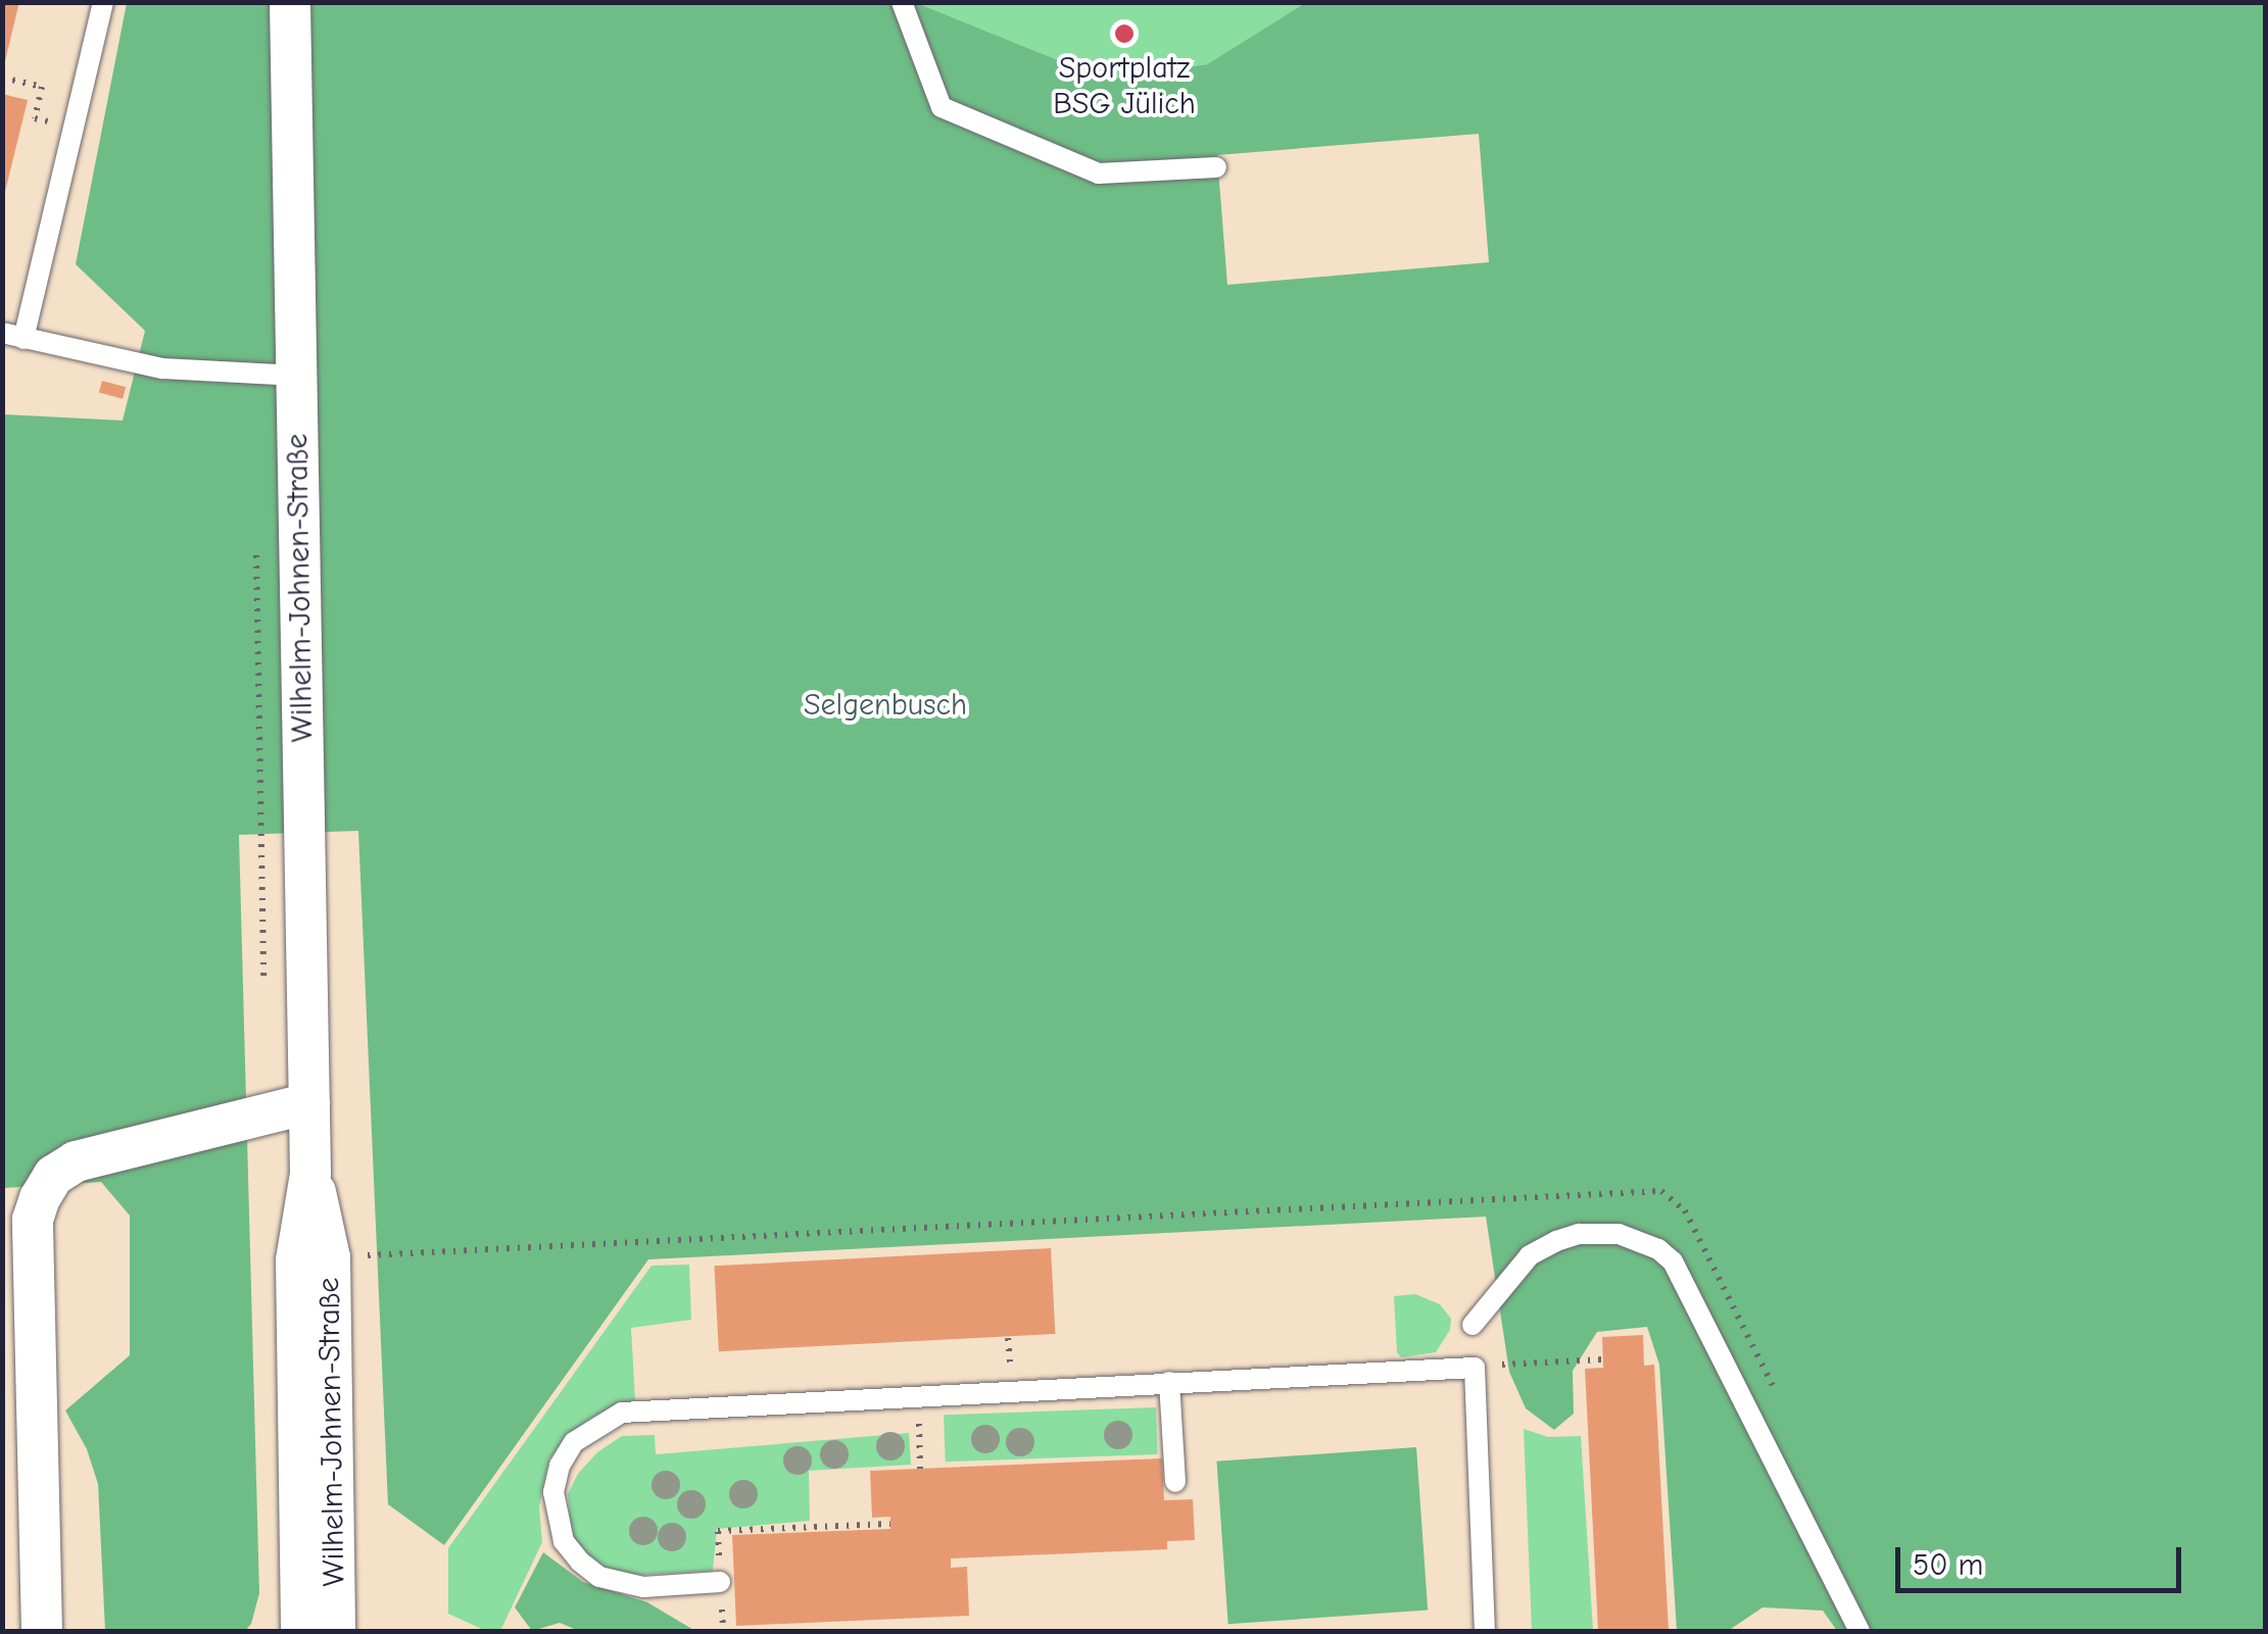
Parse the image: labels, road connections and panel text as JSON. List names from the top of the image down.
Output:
{
  "streets": {
    "street": ["Wilhelm-Johnen-Straße"]
  },
  "parks": ["Selgenbusch"],
  "places": ["Sportplatz BSG Jülich"],
  "scale_bar": "50 m"
}
